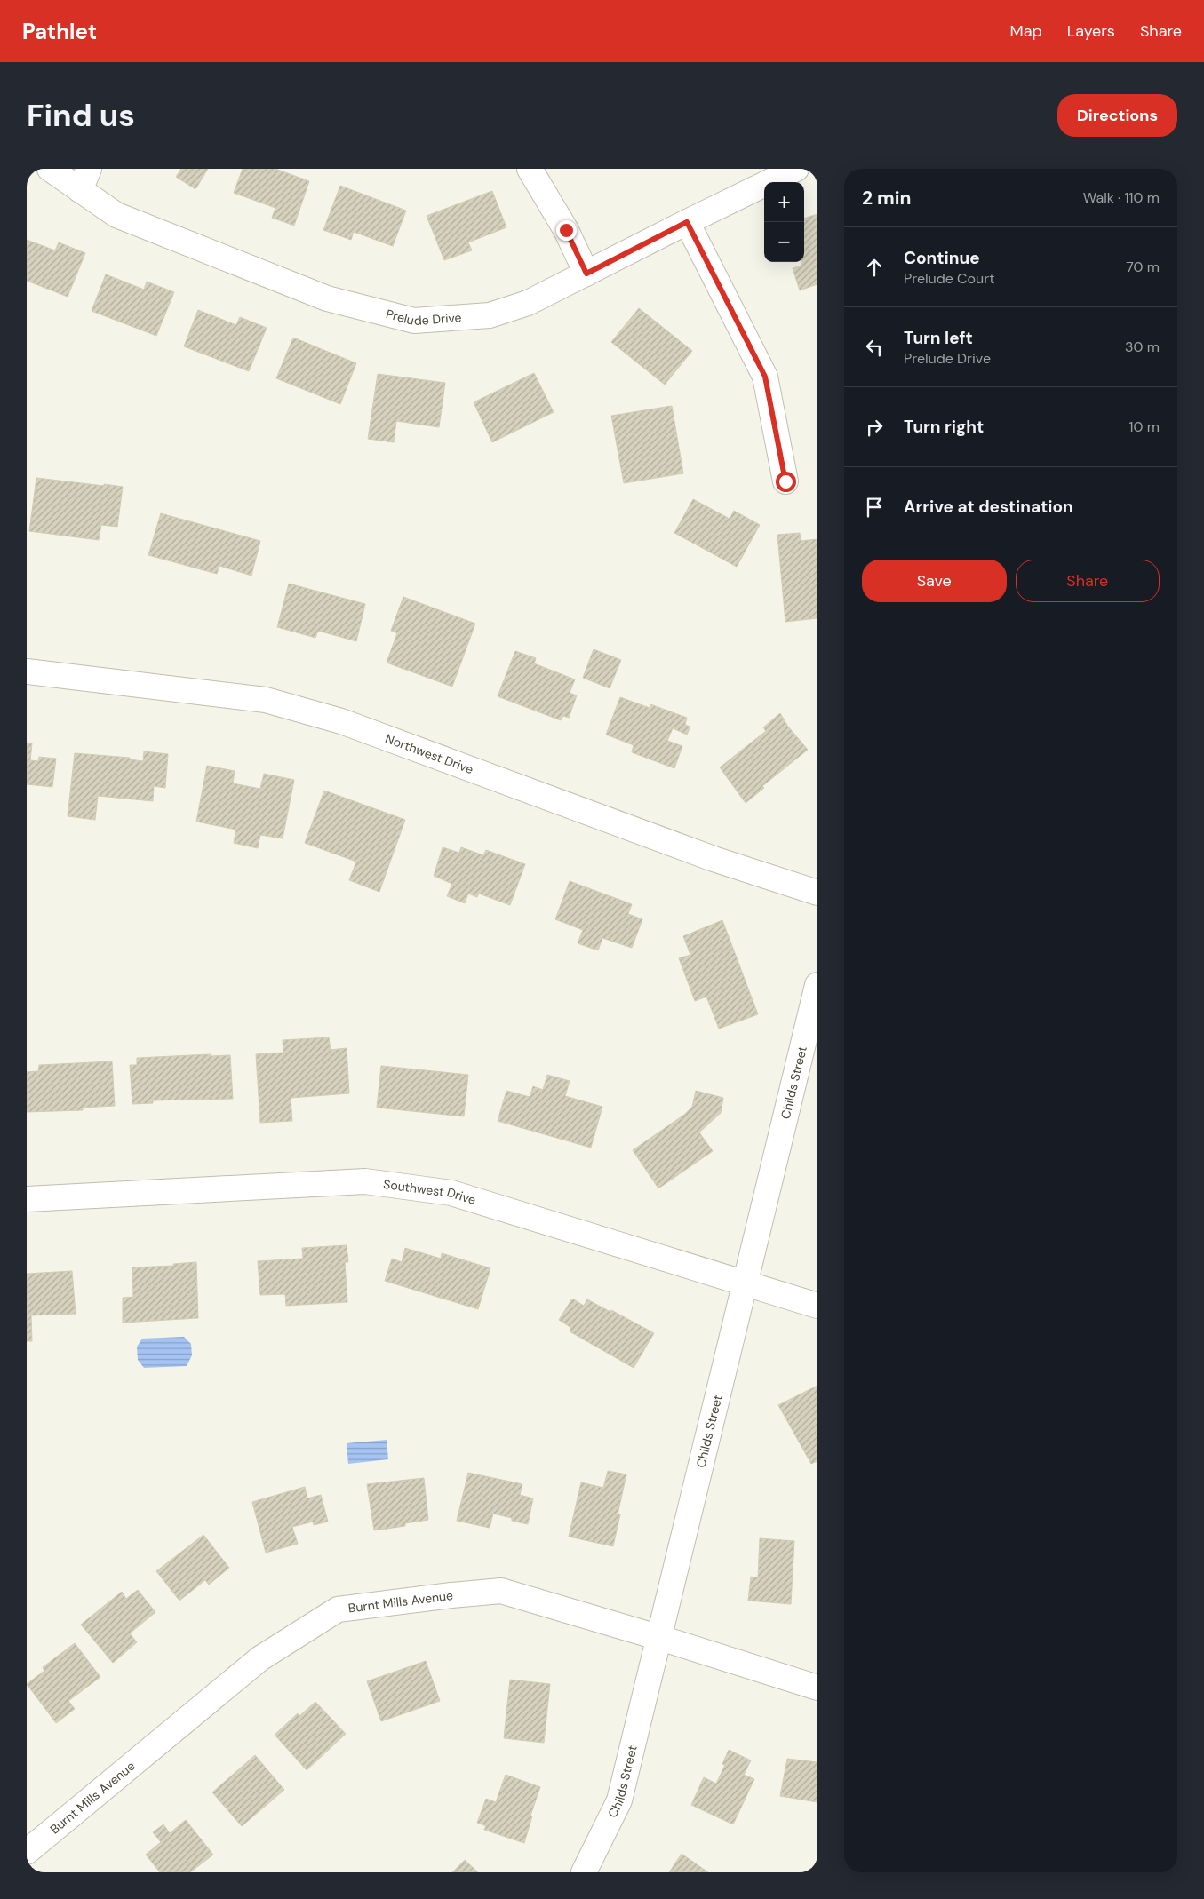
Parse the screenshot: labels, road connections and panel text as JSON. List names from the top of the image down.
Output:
{
  "streets": {
    "street": [
      "Prelude Drive",
      "Northwest Drive",
      "Childs Street",
      "Southwest Drive",
      "Burnt Mills Avenue"
    ]
  },
  "crossings": [
    ["Childs Street", "Southwest Drive"],
    ["Childs Street", "Burnt Mills Avenue"]
  ],
  "page": {
    "header": "Pathlet",
    "nav": ["Map", "Layers", "Share"],
    "buttons": [
      "Directions",
      ["Save", "Share"]
    ],
    "title": "Find us",
    "heading": ["2 min", "Walk · 110 m"],
    "map_buttons": ["+", "−"],
    "list": [
      ["Continue", "Prelude Court", "70 m"],
      ["Turn left", "Prelude Drive", "30 m"],
      ["Turn right", "10 m"],
      "Arrive at destination"
    ]
  }
}
